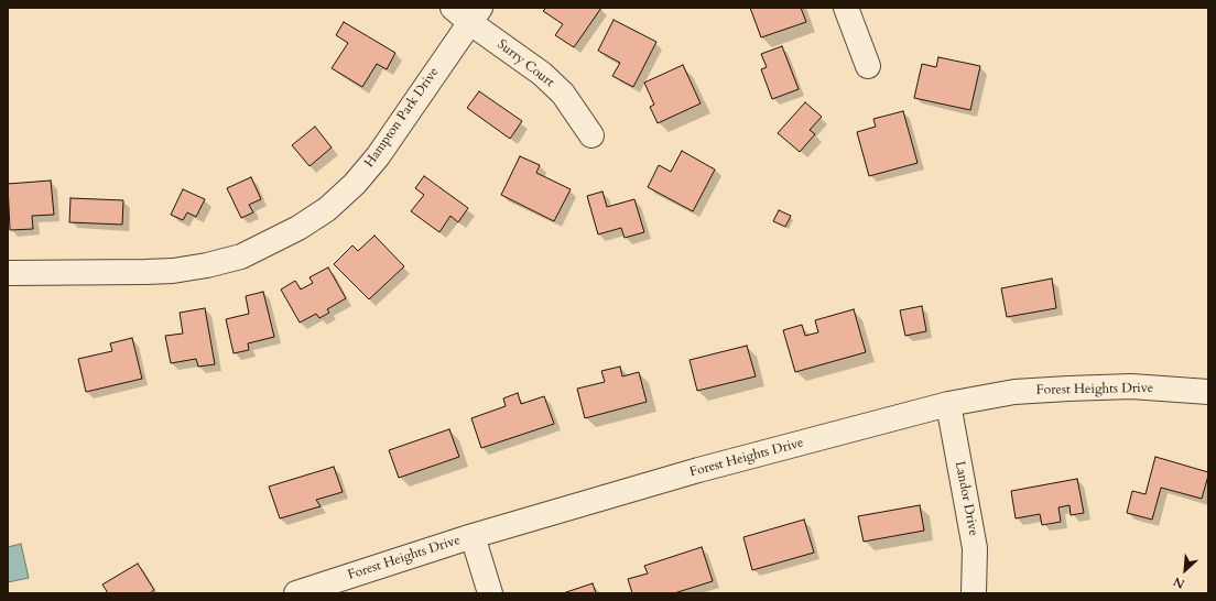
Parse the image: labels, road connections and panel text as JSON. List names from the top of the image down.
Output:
{
  "streets": {
    "street": [
      "Surry Court",
      "Hampton Park Drive",
      "Forest Heights Drive",
      "Landor Drive"
    ]
  },
  "crossings": [
    ["Surry Court", "Hampton Park Drive"],
    ["Forest Heights Drive", "Landor Drive"]
  ],
  "north": "bottom left"
}
